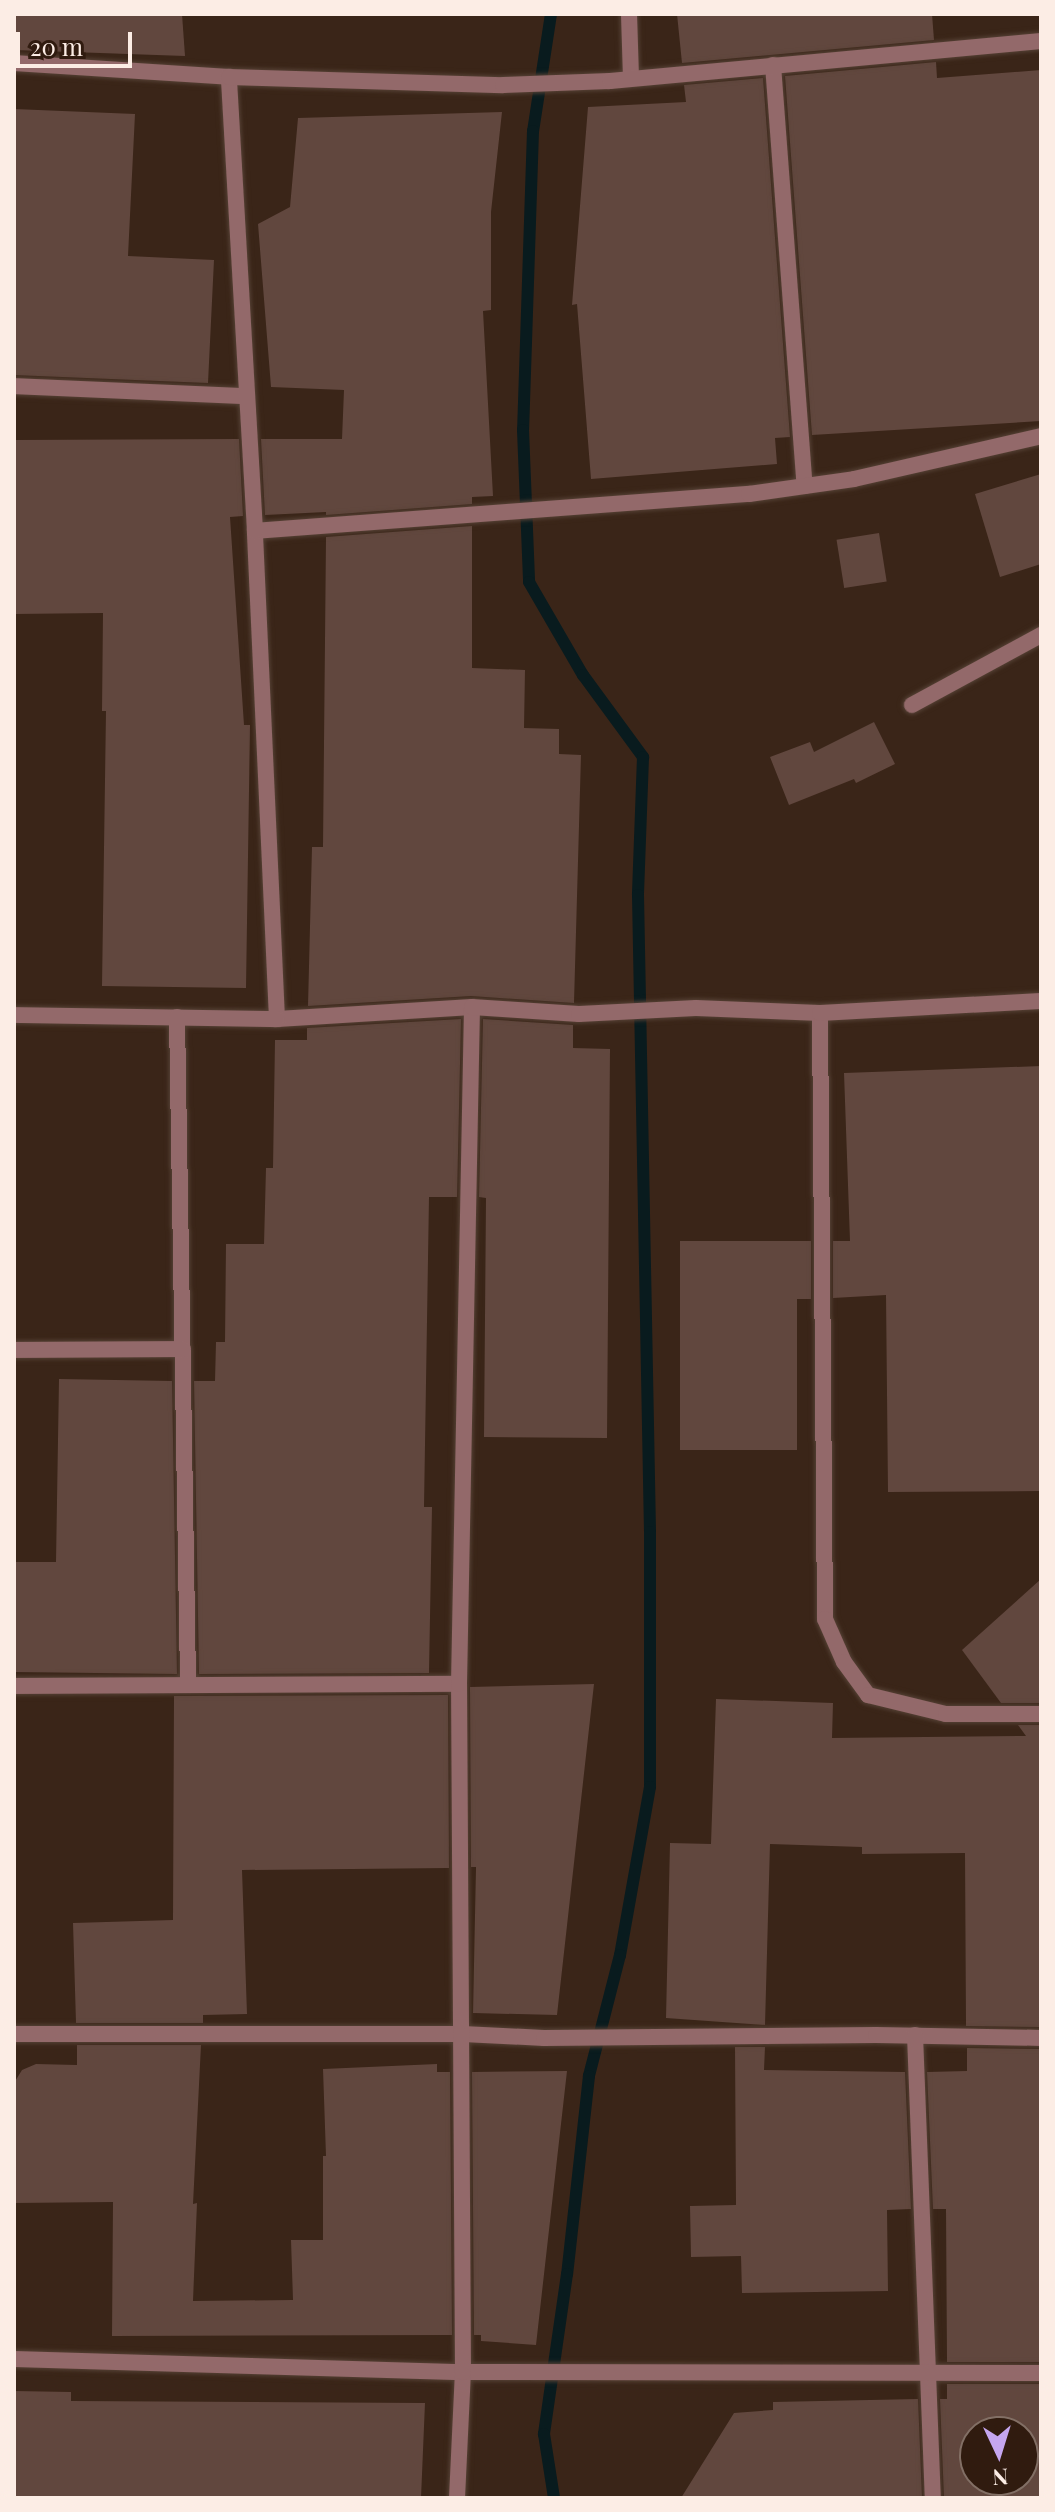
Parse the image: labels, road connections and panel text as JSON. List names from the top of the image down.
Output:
{
  "scale_bar": "20 m",
  "north": "bottom"
}
